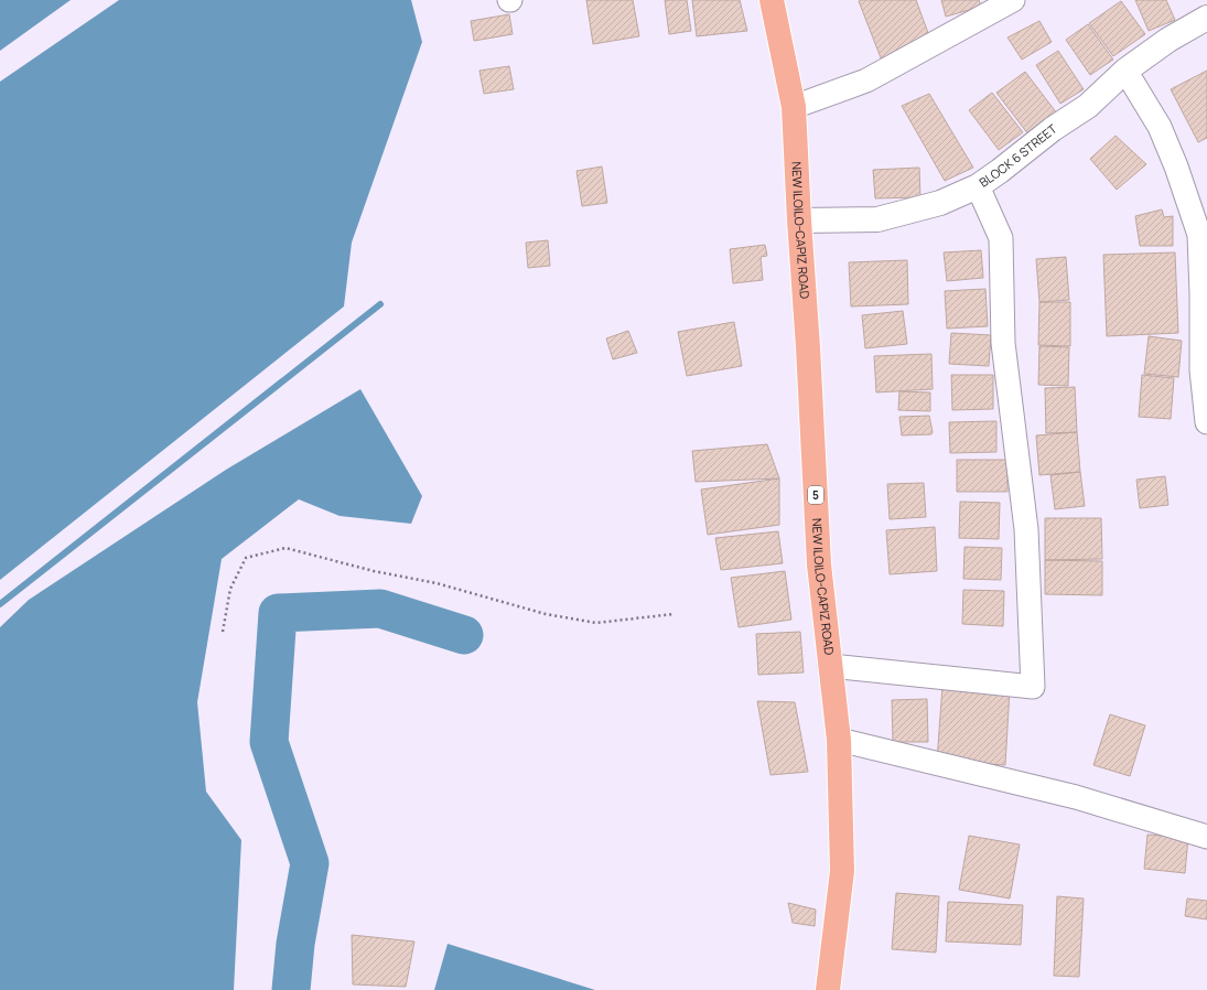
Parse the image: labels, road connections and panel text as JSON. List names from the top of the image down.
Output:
{
  "streets": {
    "highway": ["NEW ILOILO-CAPIZ ROAD", "5"],
    "street": ["BLOCK 6 STREET"]
  },
  "crossings": [
    ["BLOCK 6 STREET", "NEW ILOILO-CAPIZ ROAD"]
  ]
}
